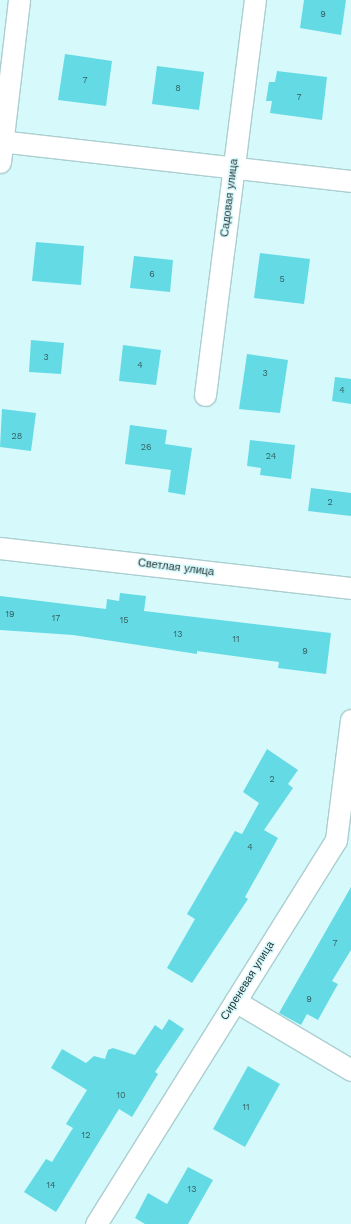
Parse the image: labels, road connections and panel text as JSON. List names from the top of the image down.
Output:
{
  "streets": {
    "street": ["Садовая улица", "Светлая улица", "Сиреневая улица"]
  },
  "house_numbers": [
    "9",
    "7",
    "8",
    "7",
    "6",
    "5",
    "3",
    "4",
    "3",
    "4",
    "28",
    "26",
    "24",
    "2",
    "19",
    "17",
    "15",
    "13",
    "11",
    "9",
    "2",
    "4",
    "7",
    "9",
    "10",
    "11",
    "12",
    "14",
    "13"
  ]
}
